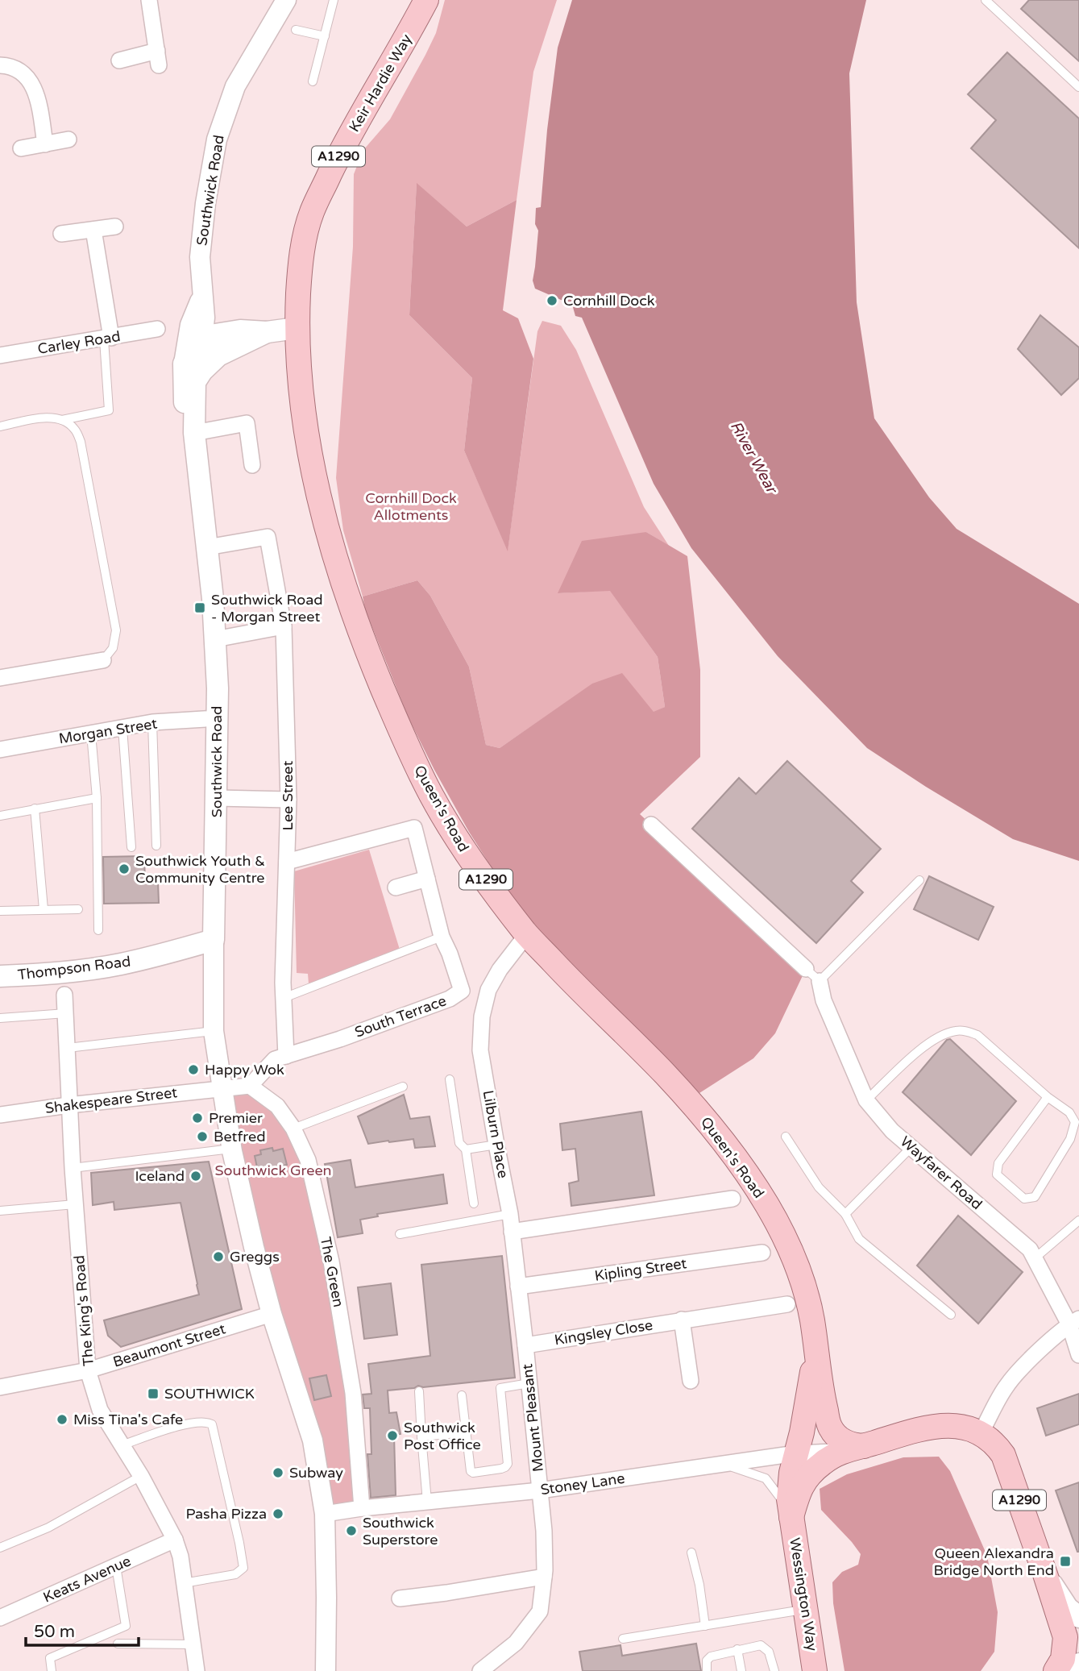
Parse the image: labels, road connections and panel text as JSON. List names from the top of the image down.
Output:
{
  "streets": {
    "main road": [
      "Keir Hardie Way",
      "A1290",
      "Southwick Road",
      "Queen's Road",
      "Thompson Road",
      "Wessington Way"
    ],
    "street": [
      "Carley Road",
      "Morgan Street",
      "Lee Street",
      "South Terrace",
      "Shakespeare Street",
      "Lilburn Place",
      "Wayfarer Road",
      "Kipling Street",
      "The Green",
      "The King's Road",
      "Kingsley Close",
      "Beaumont Street",
      "Mount Pleasant",
      "Stoney Lane",
      "Keats Avenue"
    ]
  },
  "crossings": [
    ["Keir Hardie Way", "Queen's Road"],
    ["A1290", "Queen's Road"],
    ["A1290", "Stoney Lane"],
    ["A1290", "Wessington Way"],
    ["Southwick Road", "Morgan Street"],
    ["Southwick Road", "Lee Street"],
    ["Southwick Road", "Thompson Road"],
    ["Southwick Road", "Shakespeare Street"],
    ["Southwick Road", "Beaumont Street"],
    ["Southwick Road", "Stoney Lane"],
    ["Lee Street", "South Terrace"],
    ["Queen's Road", "Lilburn Place"],
    ["South Terrace", "The Green"],
    ["Shakespeare Street", "The King's Road"],
    ["Lilburn Place", "Kipling Street"],
    ["Lilburn Place", "Kingsley Close"],
    ["Lilburn Place", "Mount Pleasant"],
    ["The Green", "Stoney Lane"],
    ["The King's Road", "Beaumont Street"],
    ["The King's Road", "Keats Avenue"],
    ["Kingsley Close", "Mount Pleasant"],
    ["Mount Pleasant", "Stoney Lane"]
  ],
  "water": ["River Wear"],
  "parks": ["Cornhill Dock Allotments", "Southwick Green"],
  "places": {
    "other": [
      "Cornhill Dock",
      "Southwick Youth & Community Centre",
      "Happy Wok",
      "Premier",
      "Betfred",
      "Iceland",
      "Greggs",
      "Miss Tina's Cafe",
      "Southwick Post Office",
      "Subway",
      "Pasha Pizza",
      "Southwick Superstore"
    ],
    "transit": ["Southwick Road - Morgan Street", "SOUTHWICK", "Queen Alexandra Bridge North End"]
  },
  "scale_bar": "50 m"
}
